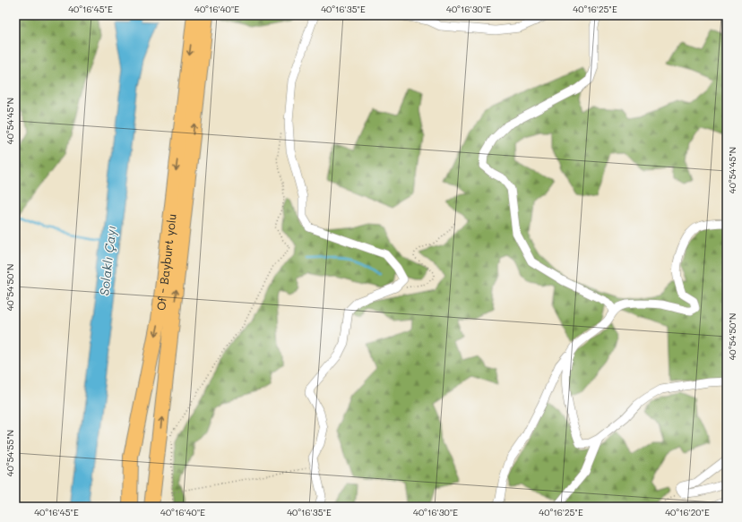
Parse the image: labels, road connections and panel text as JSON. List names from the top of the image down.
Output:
{
  "streets": {
    "highway": ["Of - Bayburt yolu"]
  },
  "water": ["Solaklı Çayı"],
  "coordinates": [
    "40°16'45\"E",
    "40°16'40\"E",
    "40°16'35\"E",
    "40°16'30\"E",
    "40°16'25\"E",
    "40°54'45\"N",
    "40°54'50\"N",
    "40°54'55\"N",
    "40°16'20\"E"
  ]
}
